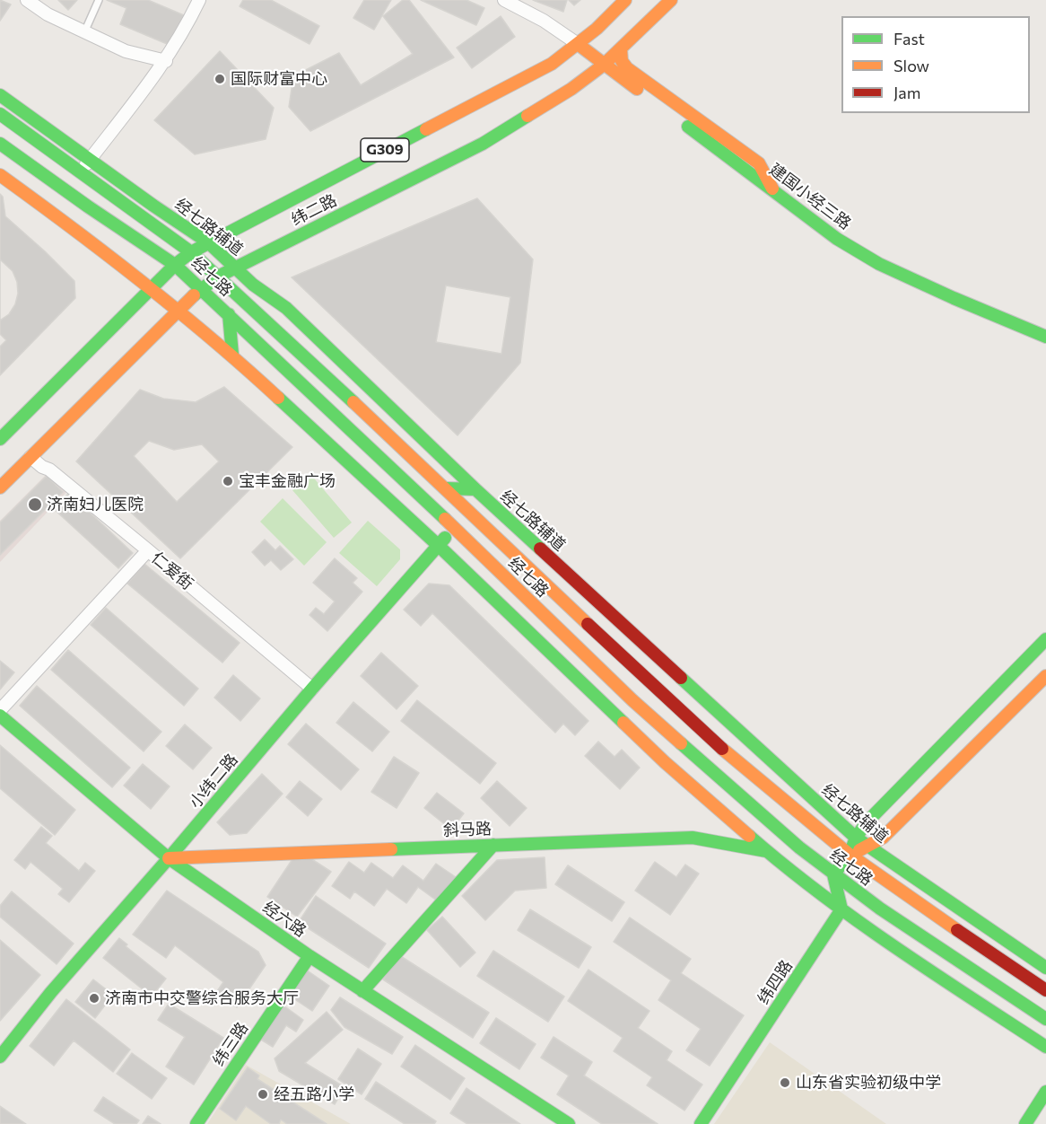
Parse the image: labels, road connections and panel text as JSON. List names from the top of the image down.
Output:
{
  "streets": {
    "main road": [
      "G309",
      "建国小经三路",
      "纬二路",
      "经七路辅道",
      "经七路",
      "小纬二路",
      "斜马路",
      "经六路",
      "纬四路",
      "纬三路"
    ],
    "street": ["仁爱街"]
  },
  "crossings": [
    ["纬二路", "经七路辅道"],
    ["纬二路", "经七路"],
    ["纬二路", "仁爱街"],
    ["经七路", "小纬二路"],
    ["仁爱街", "小纬二路"],
    ["小纬二路", "斜马路"],
    ["小纬二路", "经六路"],
    ["斜马路", "经六路"],
    ["经六路", "纬三路"]
  ],
  "places": [
    "国际财富中心",
    "宝丰金融广场",
    "济南妇儿医院",
    "济南市中交警综合服务大厅",
    "山东省实验初级中学",
    "经五路小学"
  ],
  "legend": ["Fast", "Slow", "Jam"]
}
